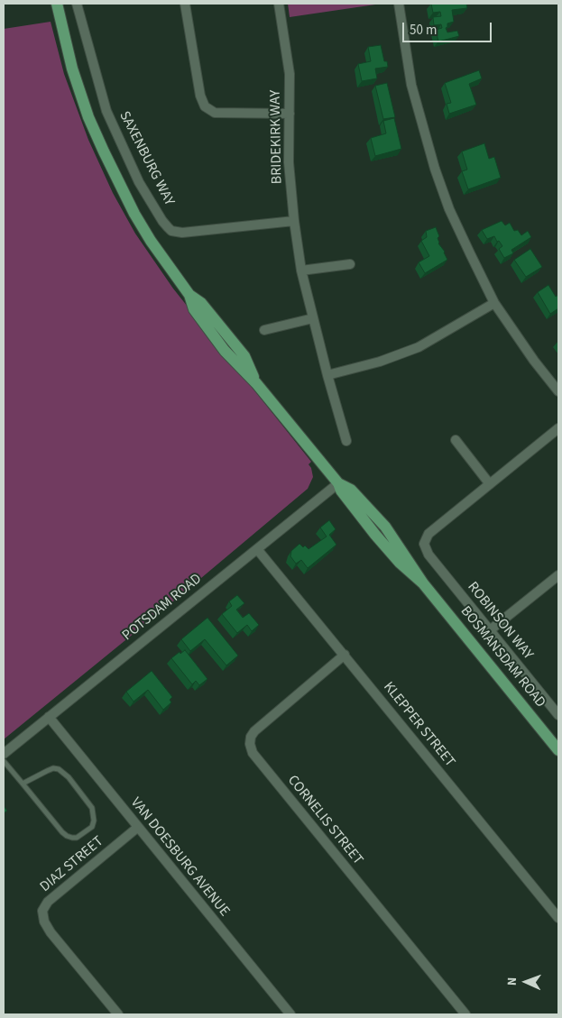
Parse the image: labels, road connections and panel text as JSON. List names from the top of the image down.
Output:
{
  "streets": {
    "main road": ["BOSMANSDAM ROAD"],
    "street": [
      "BRIDEKIRK WAY",
      "SAXENBURG WAY",
      "POTSDAM ROAD",
      "ROBINSON WAY",
      "KLEPPER STREET",
      "CORNELIS STREET",
      "VAN DOESBURG AVENUE",
      "DIAZ STREET"
    ]
  },
  "crossings": [
    ["BRIDEKIRK WAY", "SAXENBURG WAY"],
    ["POTSDAM ROAD", "BOSMANSDAM ROAD"],
    ["POTSDAM ROAD", "KLEPPER STREET"],
    ["POTSDAM ROAD", "VAN DOESBURG AVENUE"],
    ["KLEPPER STREET", "CORNELIS STREET"],
    ["VAN DOESBURG AVENUE", "DIAZ STREET"]
  ],
  "scale_bar": "50 m",
  "north": "left"
}
